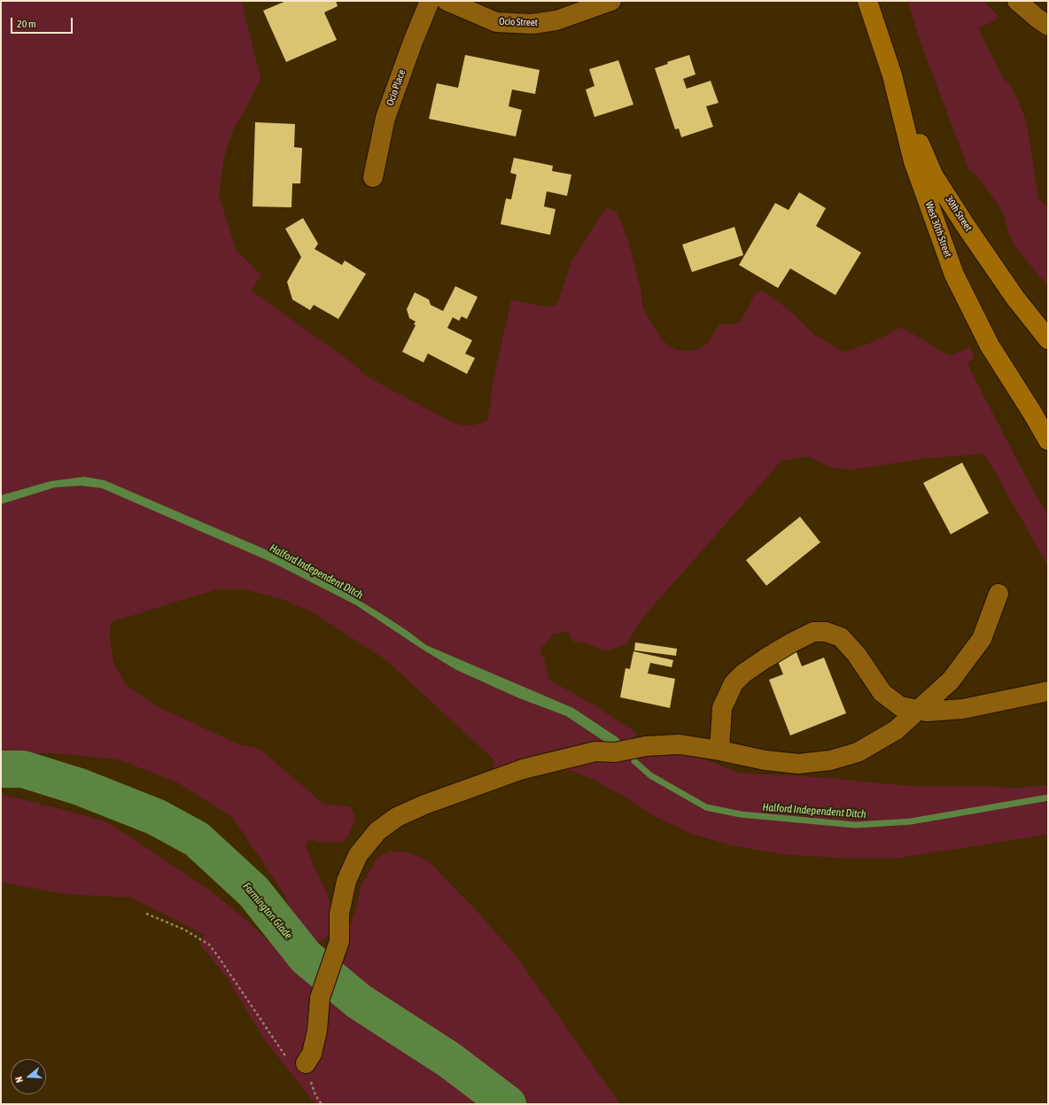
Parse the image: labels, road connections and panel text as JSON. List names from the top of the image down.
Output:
{
  "streets": {
    "main road": ["30th Street", "West 30th Street"],
    "street": ["Ocio Street", "Ocio Place"]
  },
  "crossings": [
    ["30th Street", "West 30th Street"]
  ],
  "water": ["Halford Independent Ditch", "Farmington Glade"],
  "scale_bar": "20 m",
  "north": "left"
}
